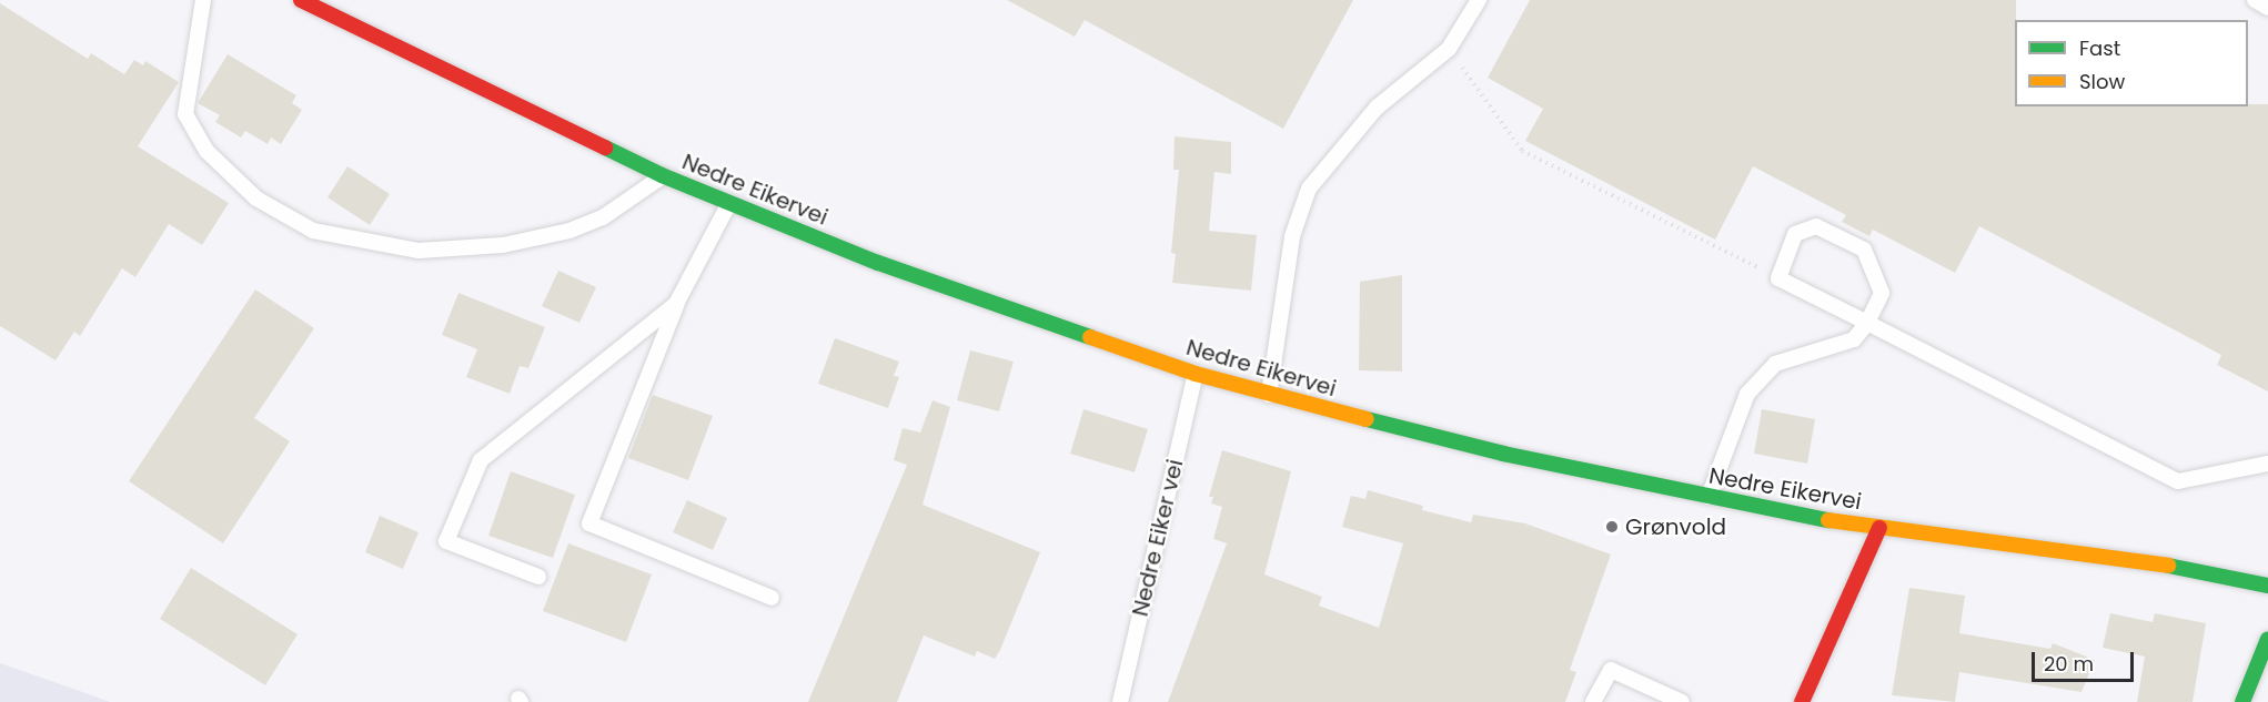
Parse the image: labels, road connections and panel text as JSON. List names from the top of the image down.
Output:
{
  "streets": {
    "main road": ["Nedre Eikervei"],
    "lane": ["Nedre Eiker vei"]
  },
  "crossings": [
    ["Nedre Eikervei", "Nedre Eiker vei"]
  ],
  "places": ["Grønvold"],
  "legend": ["Fast", "Slow"],
  "scale_bar": "20 m"
}
